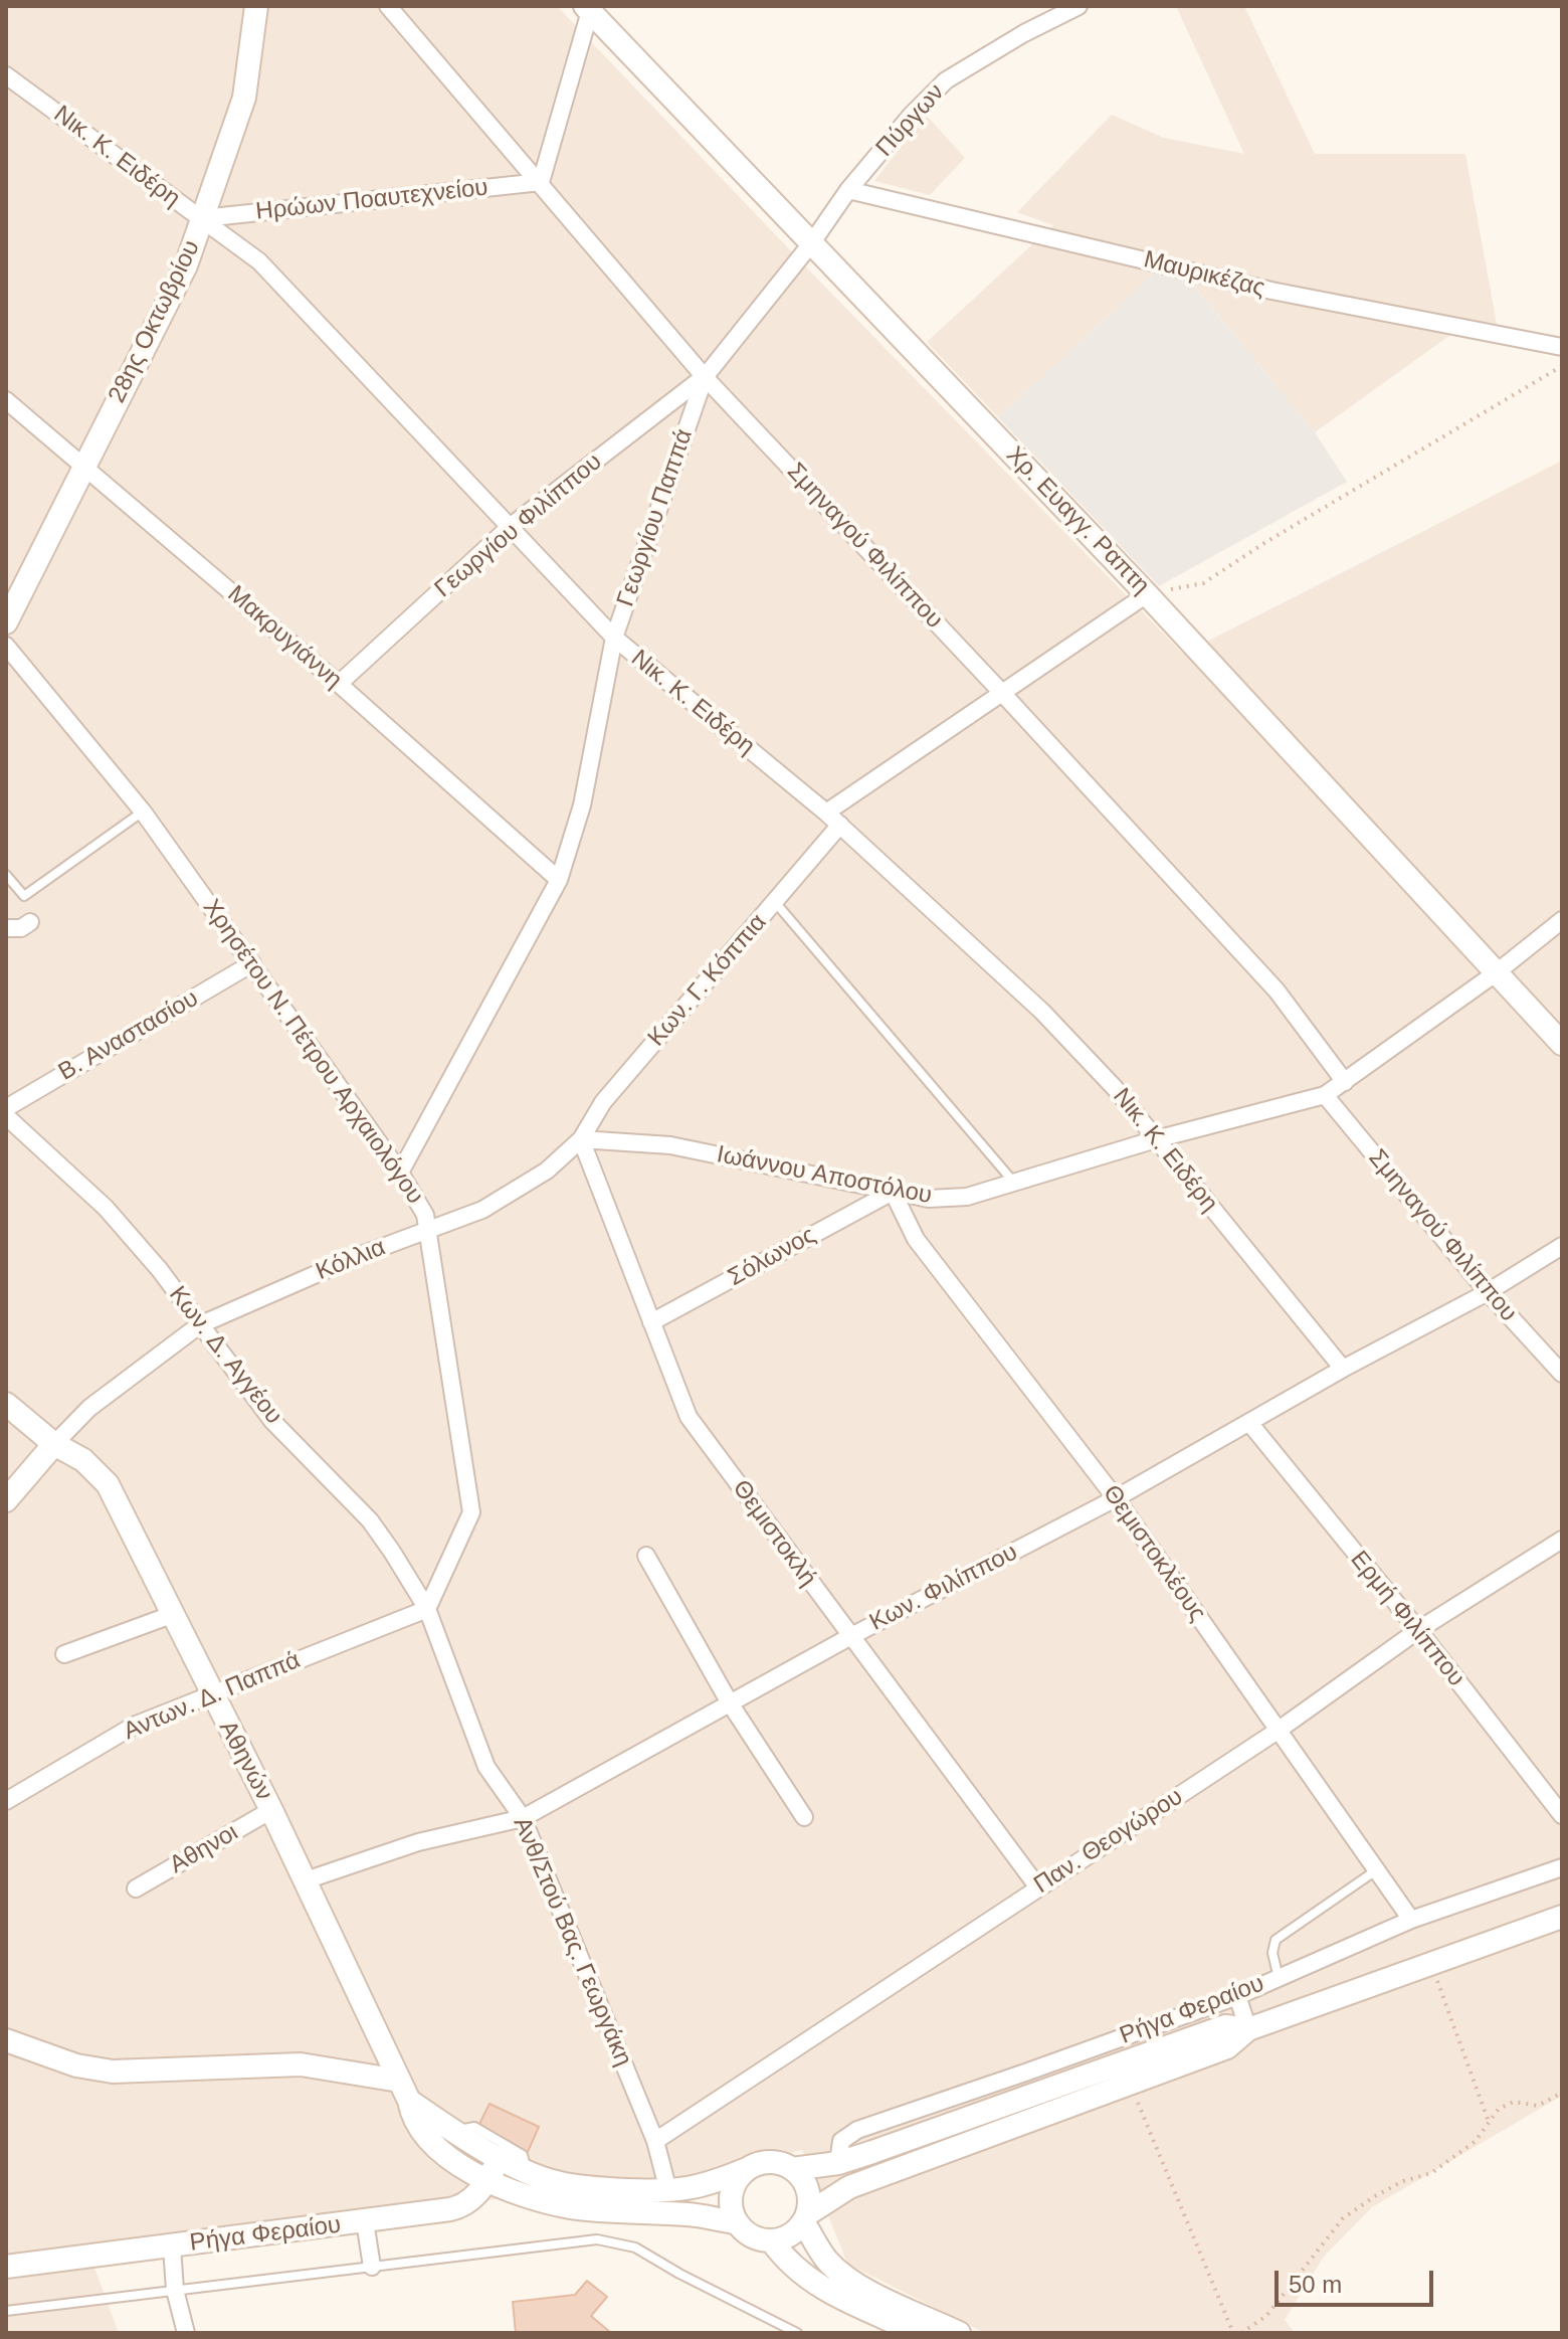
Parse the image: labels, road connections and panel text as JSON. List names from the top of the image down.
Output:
{
  "streets": {
    "main road": [
      "28ης Οκτωβρίου",
      "Χρ. Ευαγγ. Ραπτη",
      "Αθηνών",
      "Ρήγα Φεραίου"
    ],
    "street": [
      "Πύργων",
      "Νικ. Κ. Ειδέρη",
      "Ηρώων Ποαυτεχνείου",
      "Μαυρικέζας",
      "Γεωργίου Παππά",
      "Γεωργίου Φιλίππου",
      "Σμηναγού Φιλίππου",
      "Μακρυγιάννη",
      "Κων. Γ. Κόππια",
      "Β. Αναστασίου",
      "Χρησέτου Ν. Πέτρου Αρχαιολόγου",
      "Ιωάννου Αποστόλου",
      "Σόλωνος",
      "Κόλλια",
      "Κων. Δ. Αγγέου",
      "Θεμιστοκλή",
      "Θεμιστοκλέους",
      "Κων. Φιλίππου",
      "Ερμή Φιλίππου",
      "Αντων. Δ. Παππά",
      "Παν. Θεογώρου",
      "Αθηνοι",
      "Ανθ/Στού Βας. Γεωργάκη"
    ]
  },
  "crossings": [
    ["Πύργων", "Μαυρικέζας"],
    ["Πύργων", "Γεωργίου Παππά"],
    ["Πύργων", "Χρ. Ευαγγ. Ραπτη"],
    ["Νικ. Κ. Ειδέρη", "Ηρώων Ποαυτεχνείου"],
    ["Νικ. Κ. Ειδέρη", "28ης Οκτωβρίου"],
    ["Νικ. Κ. Ειδέρη", "Γεωργίου Παππά"],
    ["Νικ. Κ. Ειδέρη", "Γεωργίου Φιλίππου"],
    ["Νικ. Κ. Ειδέρη", "Κων. Γ. Κόππια"],
    ["Νικ. Κ. Ειδέρη", "Ιωάννου Αποστόλου"],
    ["Νικ. Κ. Ειδέρη", "Κων. Φιλίππου"],
    ["Ηρώων Ποαυτεχνείου", "28ης Οκτωβρίου"],
    ["Ηρώων Ποαυτεχνείου", "Σμηναγού Φιλίππου"],
    ["28ης Οκτωβρίου", "Μακρυγιάννη"],
    ["Γεωργίου Παππά", "Χρ. Ευαγγ. Ραπτη"],
    ["Γεωργίου Παππά", "Γεωργίου Φιλίππου"],
    ["Γεωργίου Παππά", "Σμηναγού Φιλίππου"],
    ["Γεωργίου Παππά", "Μακρυγιάννη"],
    ["Γεωργίου Παππά", "Χρησέτου Ν. Πέτρου Αρχαιολόγου"],
    ["Χρ. Ευαγγ. Ραπτη", "Ιωάννου Αποστόλου"],
    ["Γεωργίου Φιλίππου", "Σμηναγού Φιλίππου"],
    ["Γεωργίου Φιλίππου", "Μακρυγιάννη"],
    ["Σμηναγού Φιλίππου", "Ιωάννου Αποστόλου"],
    ["Σμηναγού Φιλίππου", "Κων. Φιλίππου"],
    ["Κων. Γ. Κόππια", "Ιωάννου Αποστόλου"],
    ["Κων. Γ. Κόππια", "Κόλλια"],
    ["Κων. Γ. Κόππια", "Θεμιστοκλή"],
    ["Β. Αναστασίου", "Χρησέτου Ν. Πέτρου Αρχαιολόγου"],
    ["Χρησέτου Ν. Πέτρου Αρχαιολόγου", "Κόλλια"],
    ["Χρησέτου Ν. Πέτρου Αρχαιολόγου", "Κων. Δ. Αγγέου"],
    ["Χρησέτου Ν. Πέτρου Αρχαιολόγου", "Αντων. Δ. Παππά"],
    ["Χρησέτου Ν. Πέτρου Αρχαιολόγου", "Ανθ/Στού Βας. Γεωργάκη"],
    ["Ιωάννου Αποστόλου", "Σόλωνος"],
    ["Ιωάννου Αποστόλου", "Κόλλια"],
    ["Ιωάννου Αποστόλου", "Θεμιστοκλή"],
    ["Ιωάννου Αποστόλου", "Θεμιστοκλέους"],
    ["Σόλωνος", "Θεμιστοκλή"],
    ["Σόλωνος", "Θεμιστοκλέους"],
    ["Κόλλια", "Κων. Δ. Αγγέου"],
    ["Κόλλια", "Θεμιστοκλή"],
    ["Κόλλια", "Αθηνών"],
    ["Κων. Δ. Αγγέου", "Αντων. Δ. Παππά"],
    ["Κων. Δ. Αγγέου", "Ανθ/Στού Βας. Γεωργάκη"],
    ["Θεμιστοκλή", "Κων. Φιλίππου"],
    ["Θεμιστοκλή", "Παν. Θεογώρου"],
    ["Θεμιστοκλέους", "Κων. Φιλίππου"],
    ["Θεμιστοκλέους", "Παν. Θεογώρου"],
    ["Θεμιστοκλέους", "Ρήγα Φεραίου"],
    ["Κων. Φιλίππου", "Ερμή Φιλίππου"],
    ["Κων. Φιλίππου", "Αθηνών"],
    ["Κων. Φιλίππου", "Ανθ/Στού Βας. Γεωργάκη"],
    ["Ερμή Φιλίππου", "Παν. Θεογώρου"],
    ["Αντων. Δ. Παππά", "Αθηνών"],
    ["Αντων. Δ. Παππά", "Ανθ/Στού Βας. Γεωργάκη"],
    ["Αθηνών", "Αθηνοι"],
    ["Αθηνών", "Ρήγα Φεραίου"],
    ["Παν. Θεογώρου", "Ανθ/Στού Βας. Γεωργάκη"]
  ],
  "scale_bar": "50 m"
}
